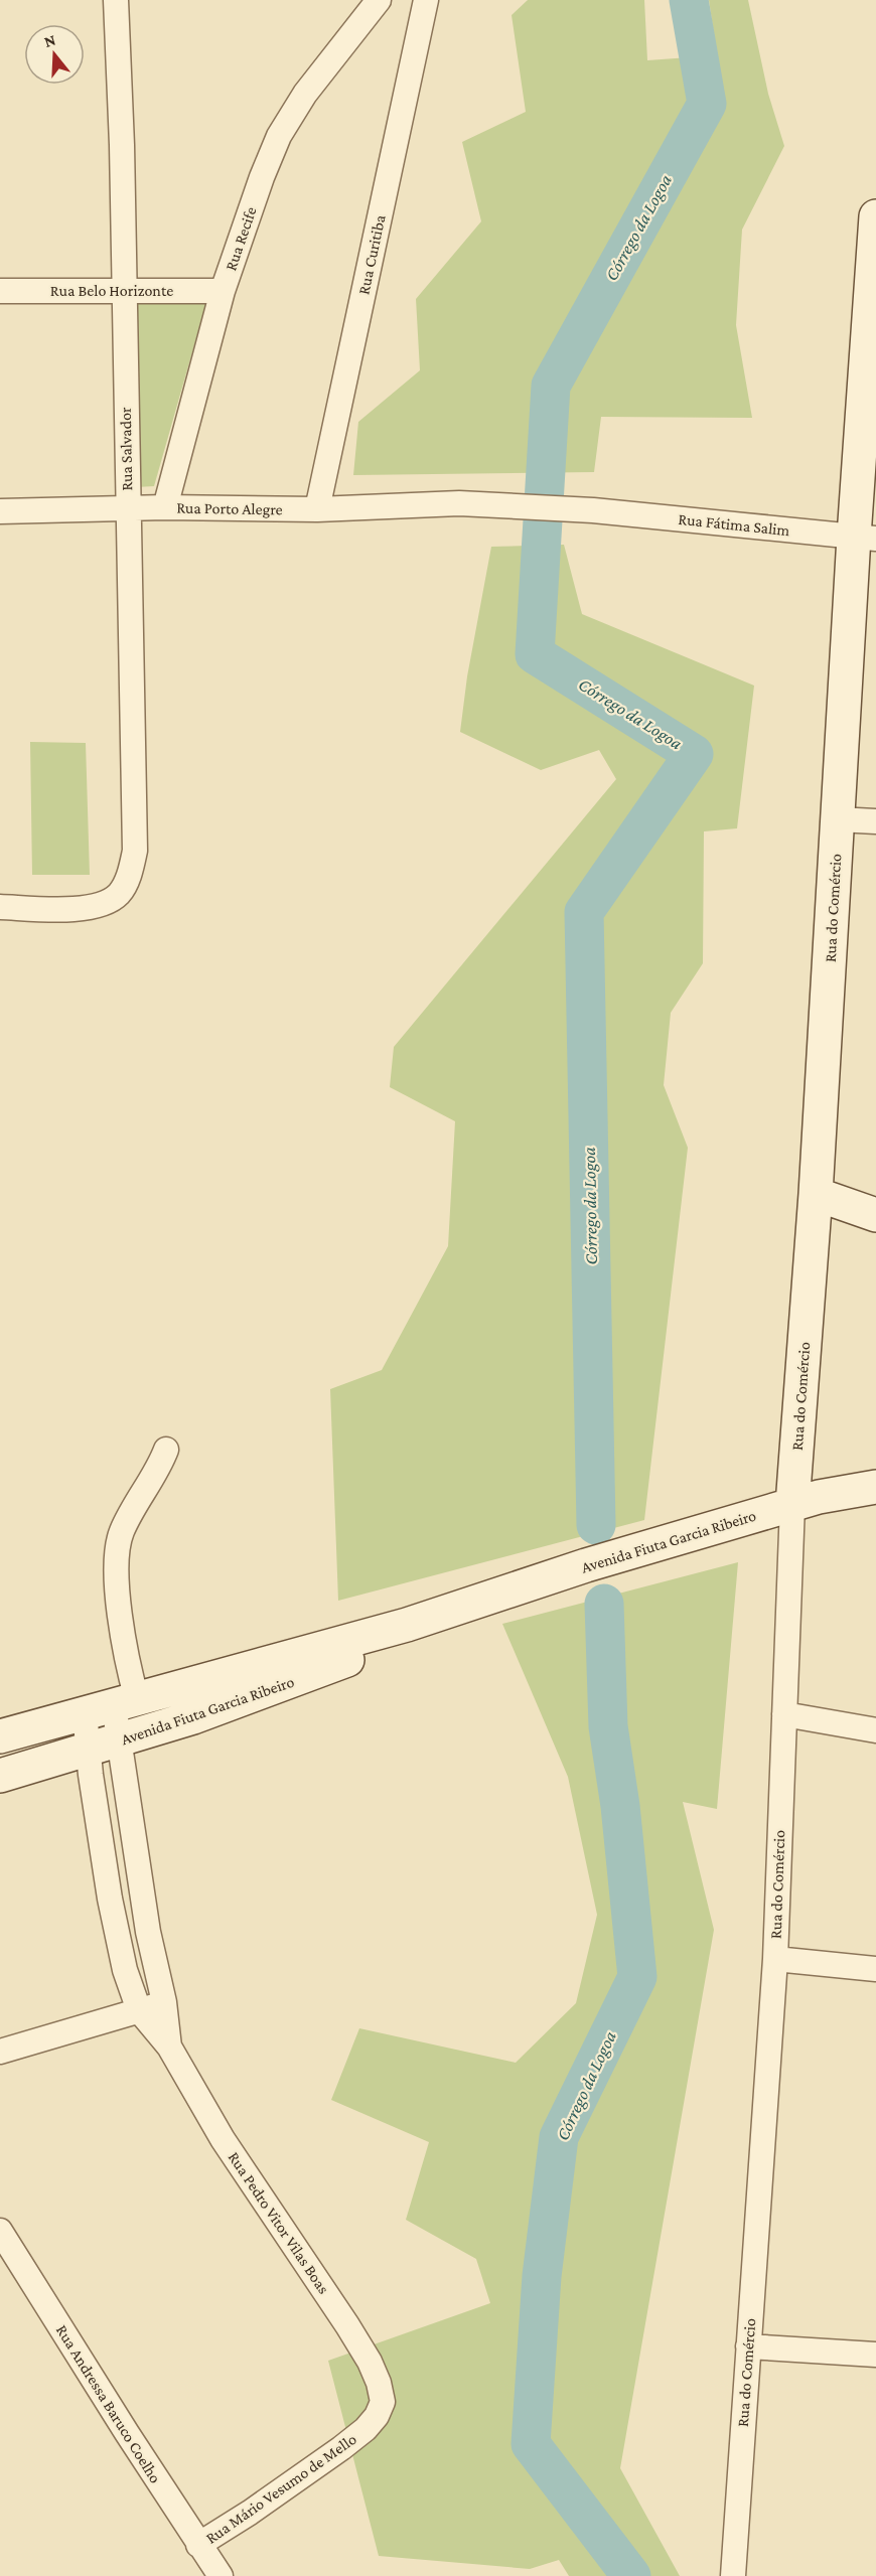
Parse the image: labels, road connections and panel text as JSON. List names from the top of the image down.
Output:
{
  "streets": {
    "main road": ["Rua do Comércio", "Avenida Fiuta Garcia Ribeiro"],
    "street": [
      "Rua Recife",
      "Rua Curitiba",
      "Rua Belo Horizonte",
      "Rua Salvador",
      "Rua Porto Alegre",
      "Rua Fátima Salim",
      "Rua Pedro Vitor Vilas Boas",
      "Rua Andressa Baruco Coelho",
      "Rua Mário Vesumo de Mello"
    ]
  },
  "crossings": [
    ["Rua Recife", "Rua Belo Horizonte"],
    ["Rua Recife", "Rua Porto Alegre"],
    ["Rua Curitiba", "Rua Porto Alegre"],
    ["Rua Belo Horizonte", "Rua Salvador"],
    ["Rua Salvador", "Rua Porto Alegre"],
    ["Rua Porto Alegre", "Rua Fátima Salim"],
    ["Rua Fátima Salim", "Rua do Comércio"],
    ["Rua do Comércio", "Avenida Fiuta Garcia Ribeiro"],
    ["Avenida Fiuta Garcia Ribeiro", "Rua Pedro Vitor Vilas Boas"],
    ["Rua Pedro Vitor Vilas Boas", "Rua Mário Vesumo de Mello"],
    ["Rua Andressa Baruco Coelho", "Rua Mário Vesumo de Mello"]
  ],
  "water": ["Córrego da Logoa"],
  "north": "top"
}
